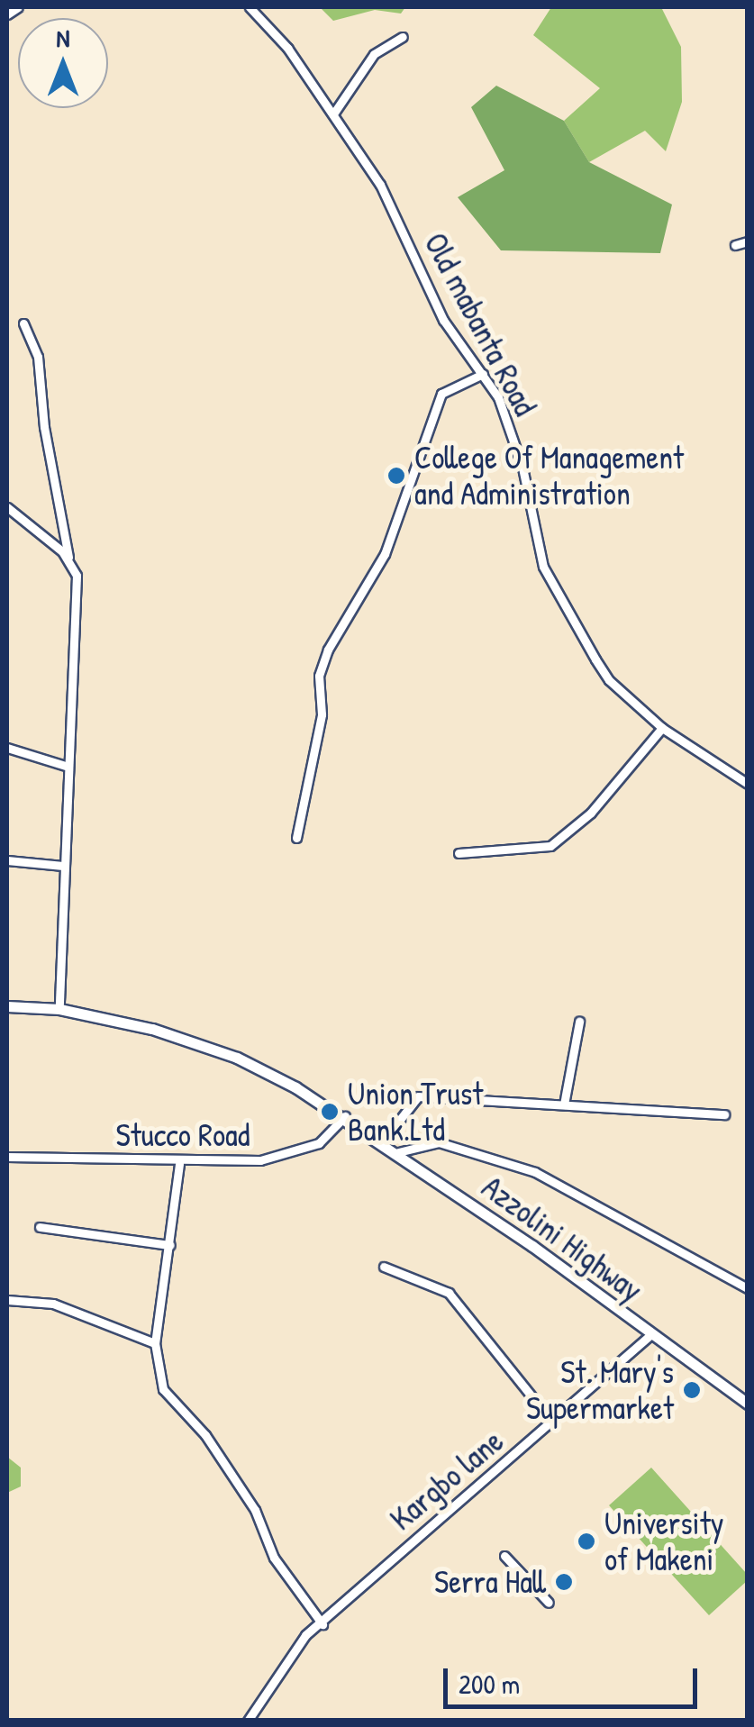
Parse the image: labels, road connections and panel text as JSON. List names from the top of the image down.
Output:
{
  "streets": {
    "main road": ["Azzolini Highway"],
    "street": ["Old mabanta Road", "Stucco Road", "Kargbo lane"]
  },
  "crossings": [
    ["Stucco Road", "Azzolini Highway"],
    ["Azzolini Highway", "Kargbo lane"]
  ],
  "places": [
    "College Of Management and Administration",
    "Union Trust Bank.Ltd",
    "St. Mary's Supermarket",
    "University of Makeni",
    "Serra Hall"
  ],
  "scale_bar": "200 m",
  "north": "top"
}
